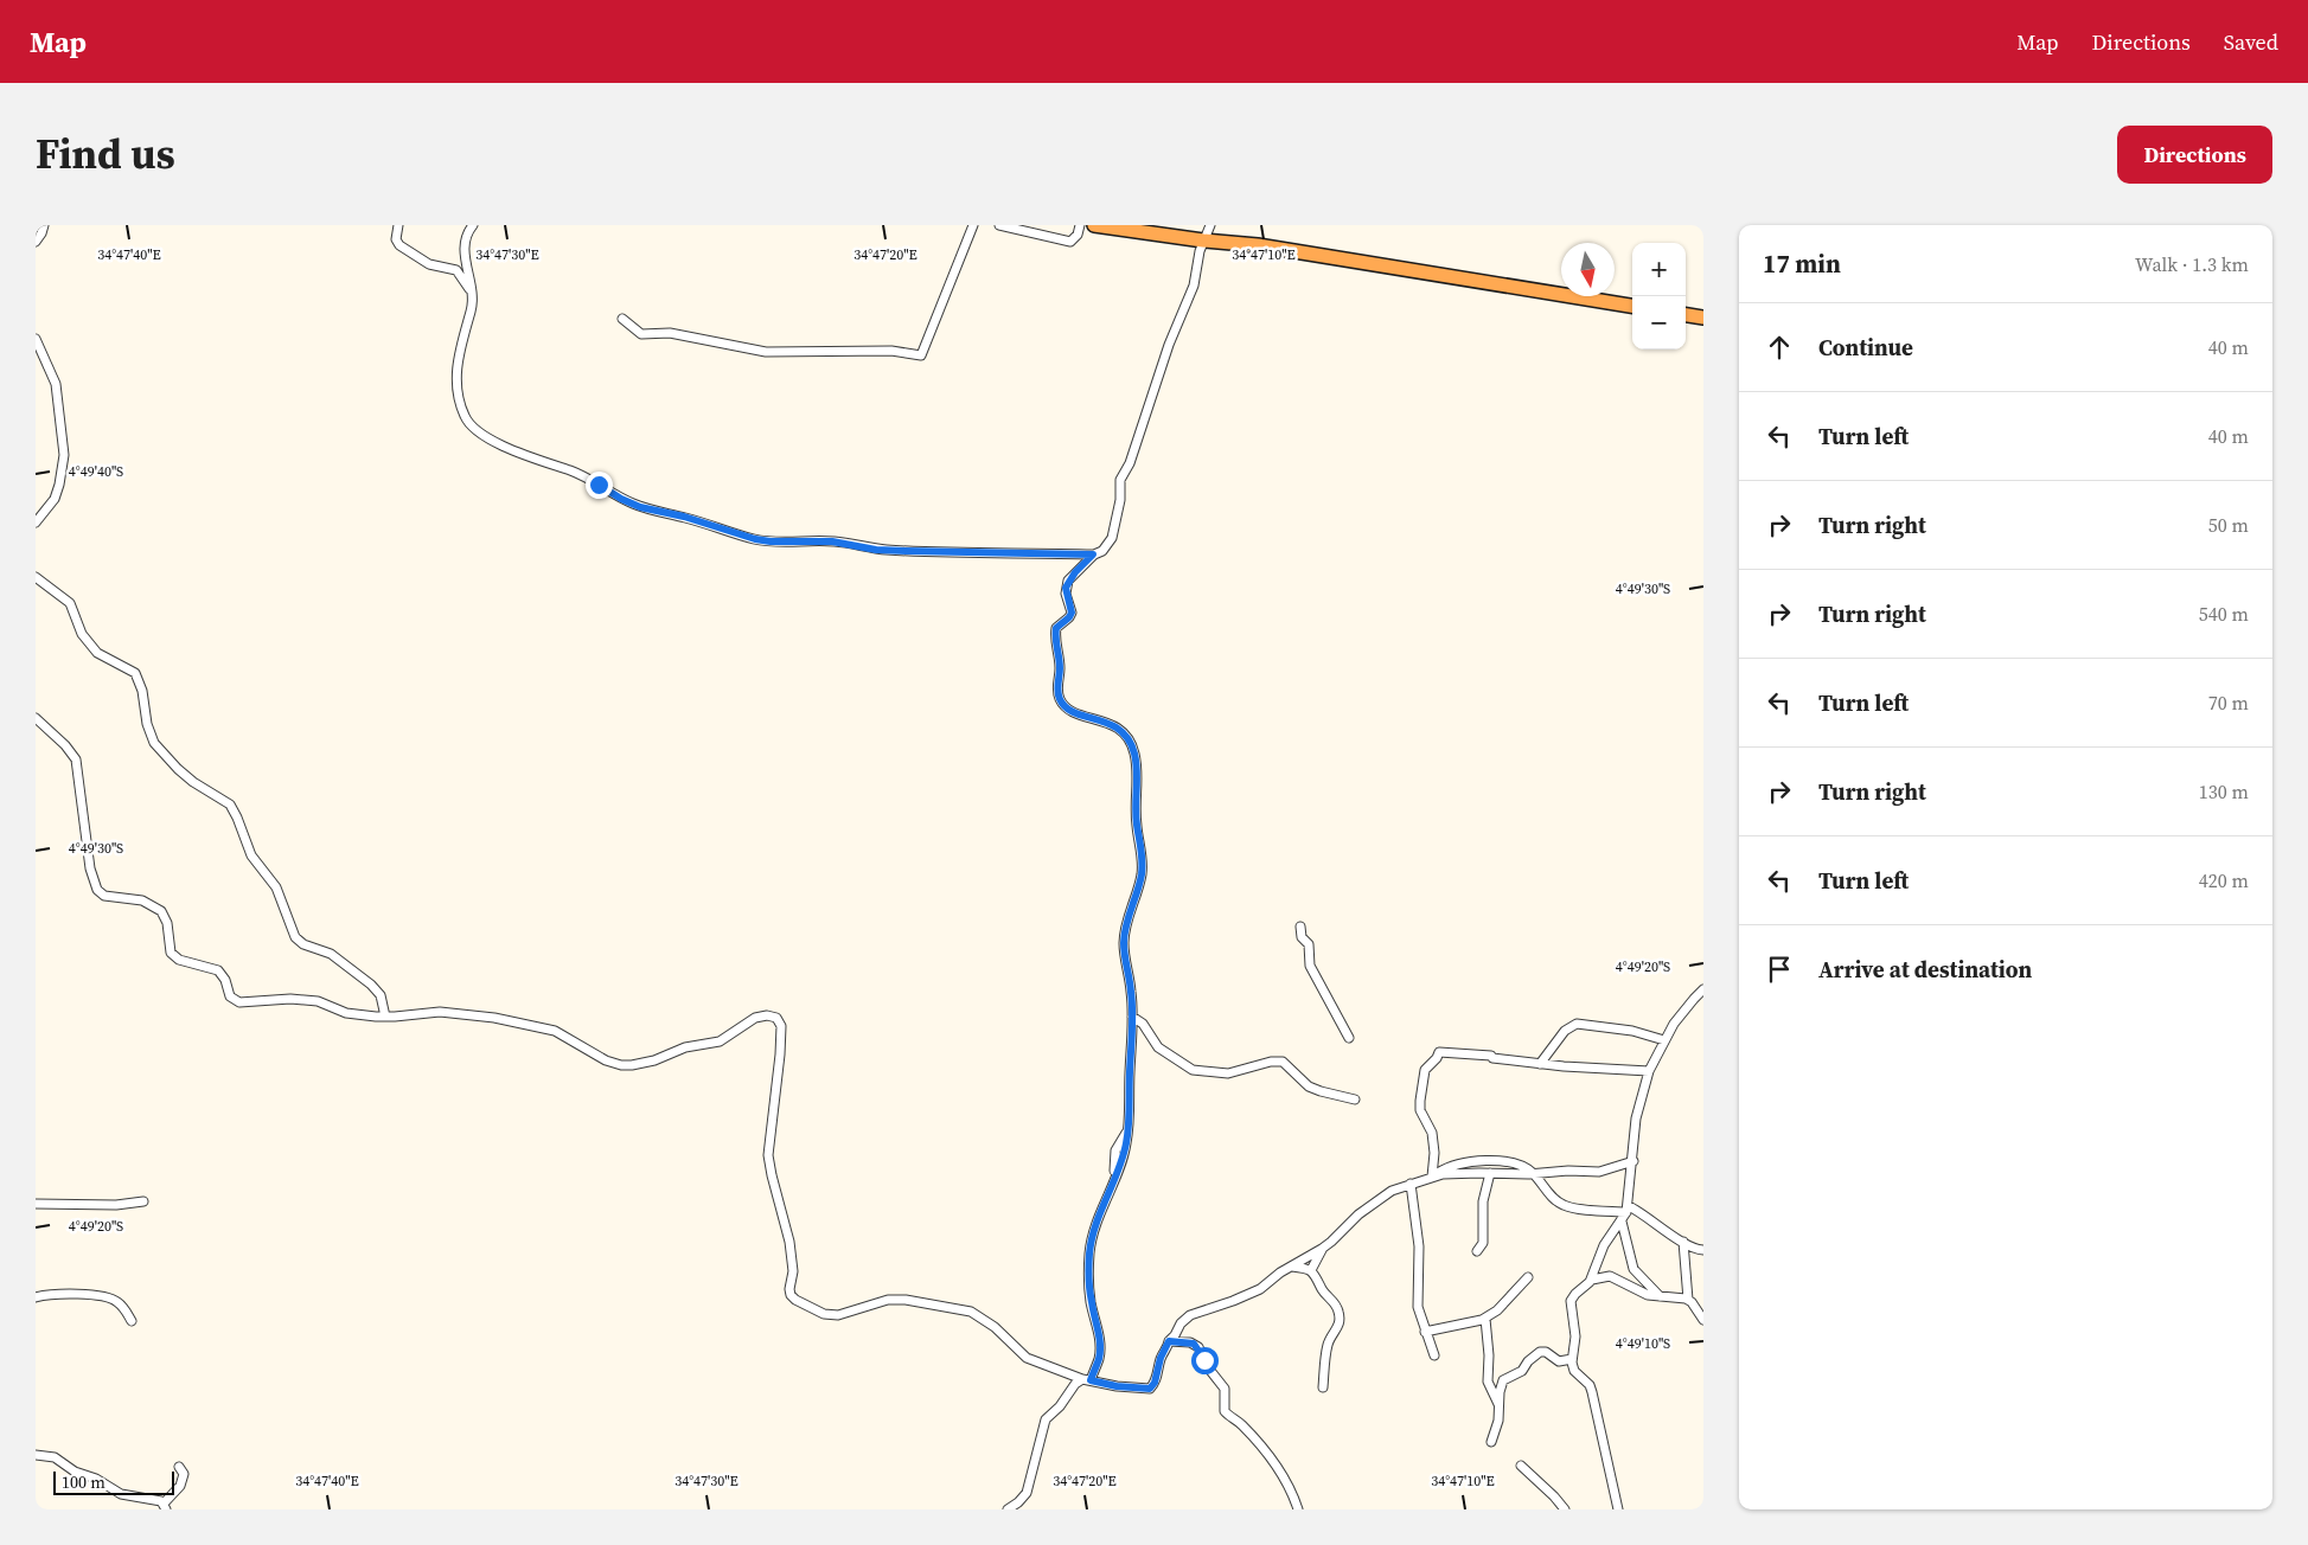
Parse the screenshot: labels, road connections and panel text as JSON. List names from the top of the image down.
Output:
{
  "scale_bar": "100 m",
  "north": "bottom",
  "page": {
    "header": "Map",
    "nav": ["Map", "Directions", "Saved"],
    "title": "Find us",
    "buttons": "Directions",
    "heading": ["17 min", "Walk · 1.3 km"],
    "map_buttons": ["+", "−"],
    "list": [
      ["Continue", "40 m"],
      ["Turn left", "40 m"],
      ["Turn right", "50 m"],
      ["Turn right", "540 m"],
      ["Turn left", "70 m"],
      ["Turn right", "130 m"],
      ["Turn left", "420 m"],
      "Arrive at destination"
    ],
    "scale": "100 m"
  },
  "coordinates": [
    "34°47'40\"E",
    "34°47'30\"E",
    "34°47'20\"E",
    "34°47'10\"E",
    "4°49'40\"S",
    "4°49'30\"S",
    "4°49'20\"S",
    "4°49'10\"S"
  ]
}
